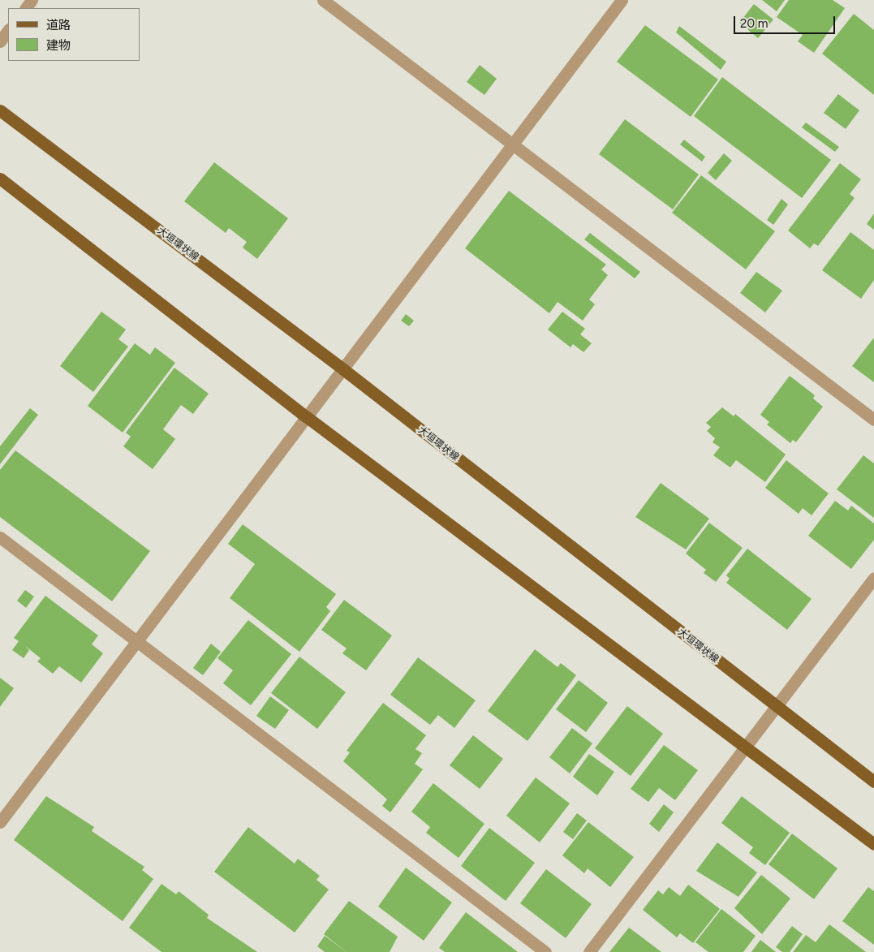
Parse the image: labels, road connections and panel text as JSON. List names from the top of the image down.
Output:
{
  "streets": {
    "main road": ["大垣環状線"]
  },
  "legend": ["道路", "建物"],
  "scale_bar": "20 m"
}
